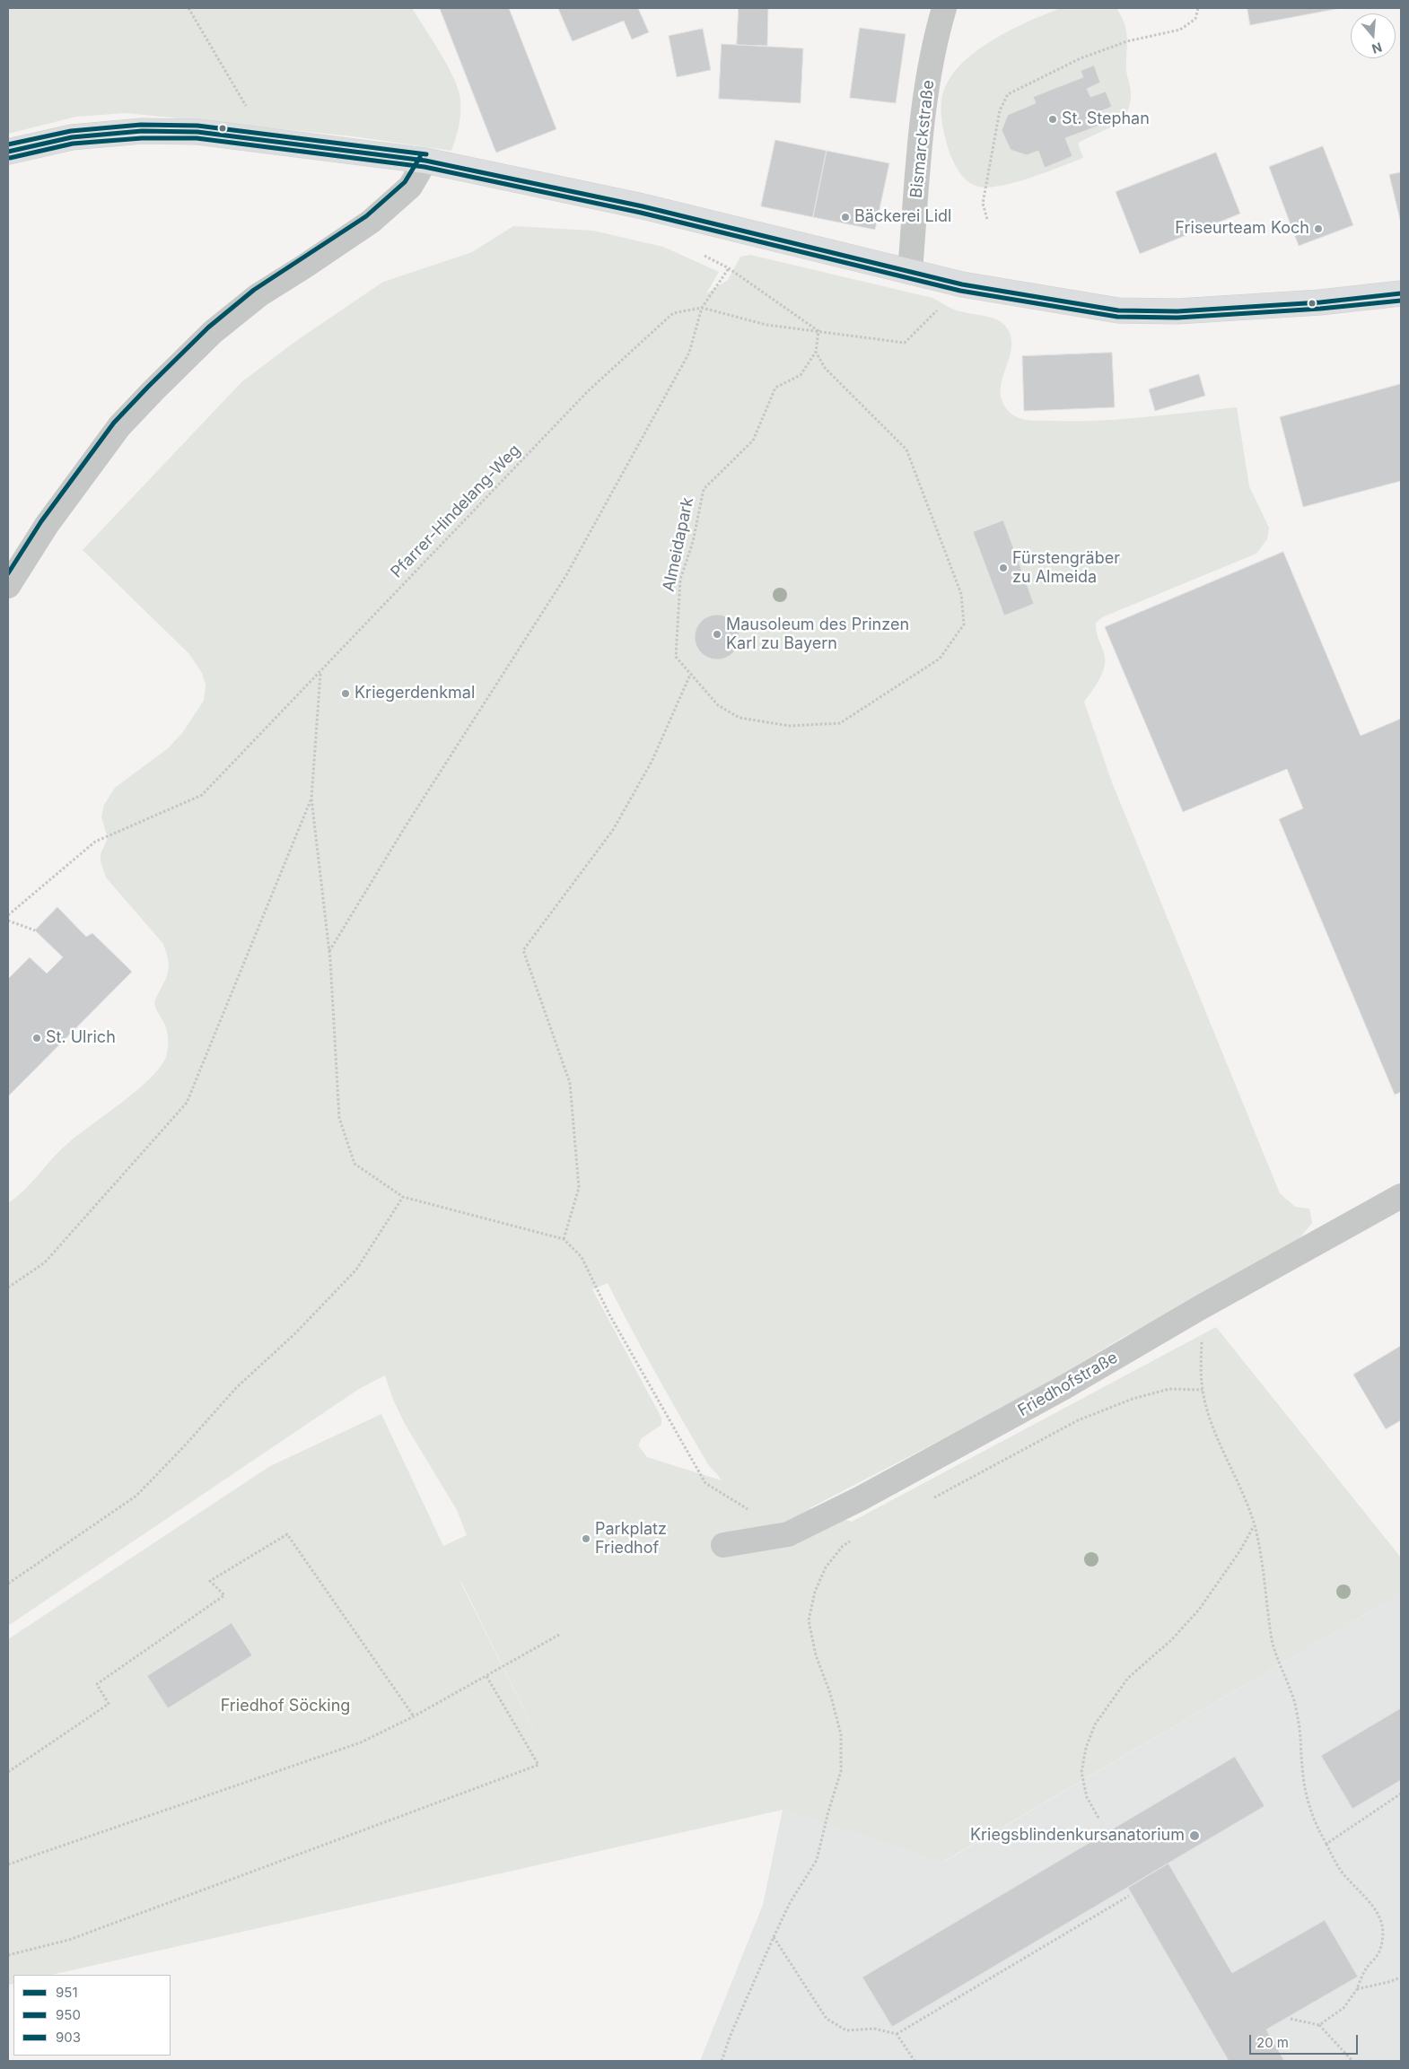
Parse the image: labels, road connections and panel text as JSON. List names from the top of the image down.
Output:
{
  "streets": {
    "street": ["Bismarckstraße", "Friedhofstraße"],
    "path": ["Pfarrer-Hindelang-Weg", "Almeidapark"]
  },
  "crossings": [
    ["Pfarrer-Hindelang-Weg", "Almeidapark"]
  ],
  "parks": ["Friedhof Söcking"],
  "places": [
    "St. Stephan",
    "Bäckerei Lidl",
    "Friseurteam Koch",
    "Fürstengräber zu Almeida",
    "Mausoleum des Prinzen Karl zu Bayern",
    "Kriegerdenkmal",
    "St. Ulrich",
    "Parkplatz Friedhof",
    "Kriegsblindenkursanatorium"
  ],
  "lines": ["transit line 903", "transit line 951", "transit line 950"],
  "legend": ["951", "950", "903"],
  "scale_bar": "20 m",
  "north": "bottom"
}
